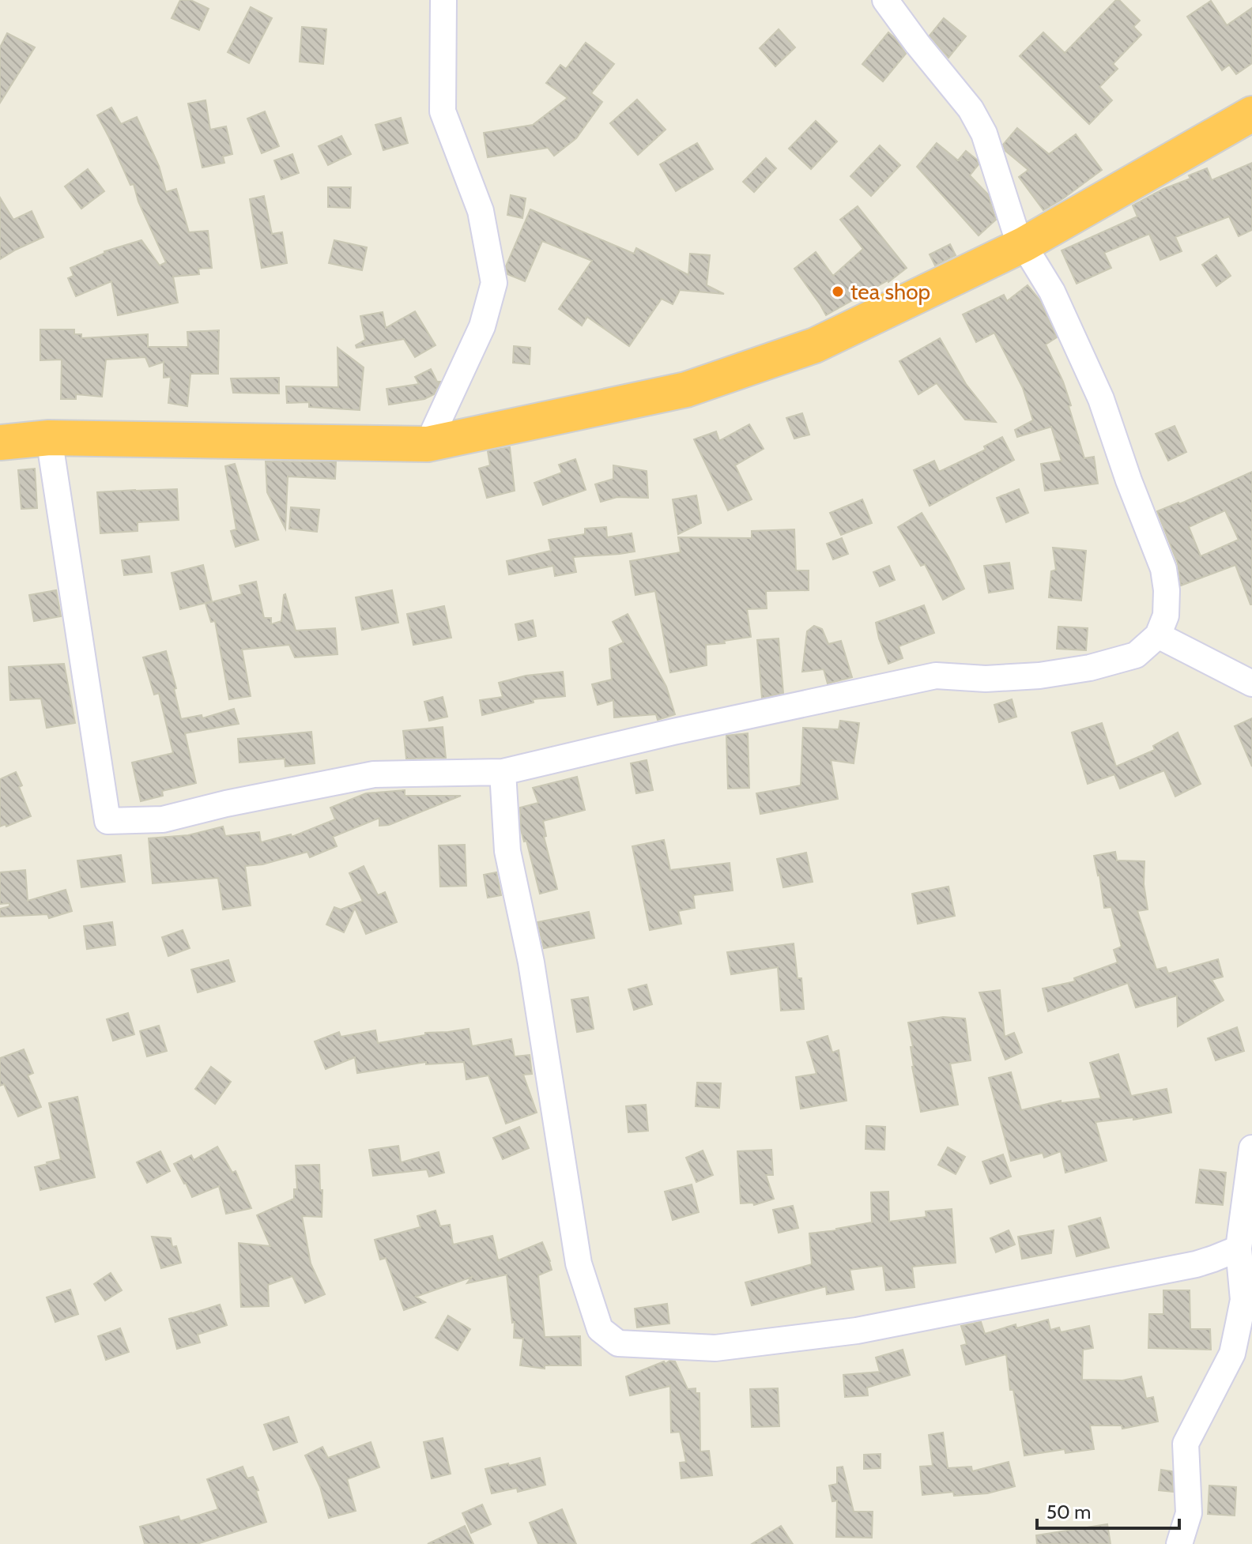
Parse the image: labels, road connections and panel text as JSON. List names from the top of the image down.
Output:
{
  "places": ["tea shop"],
  "scale_bar": "50 m"
}
